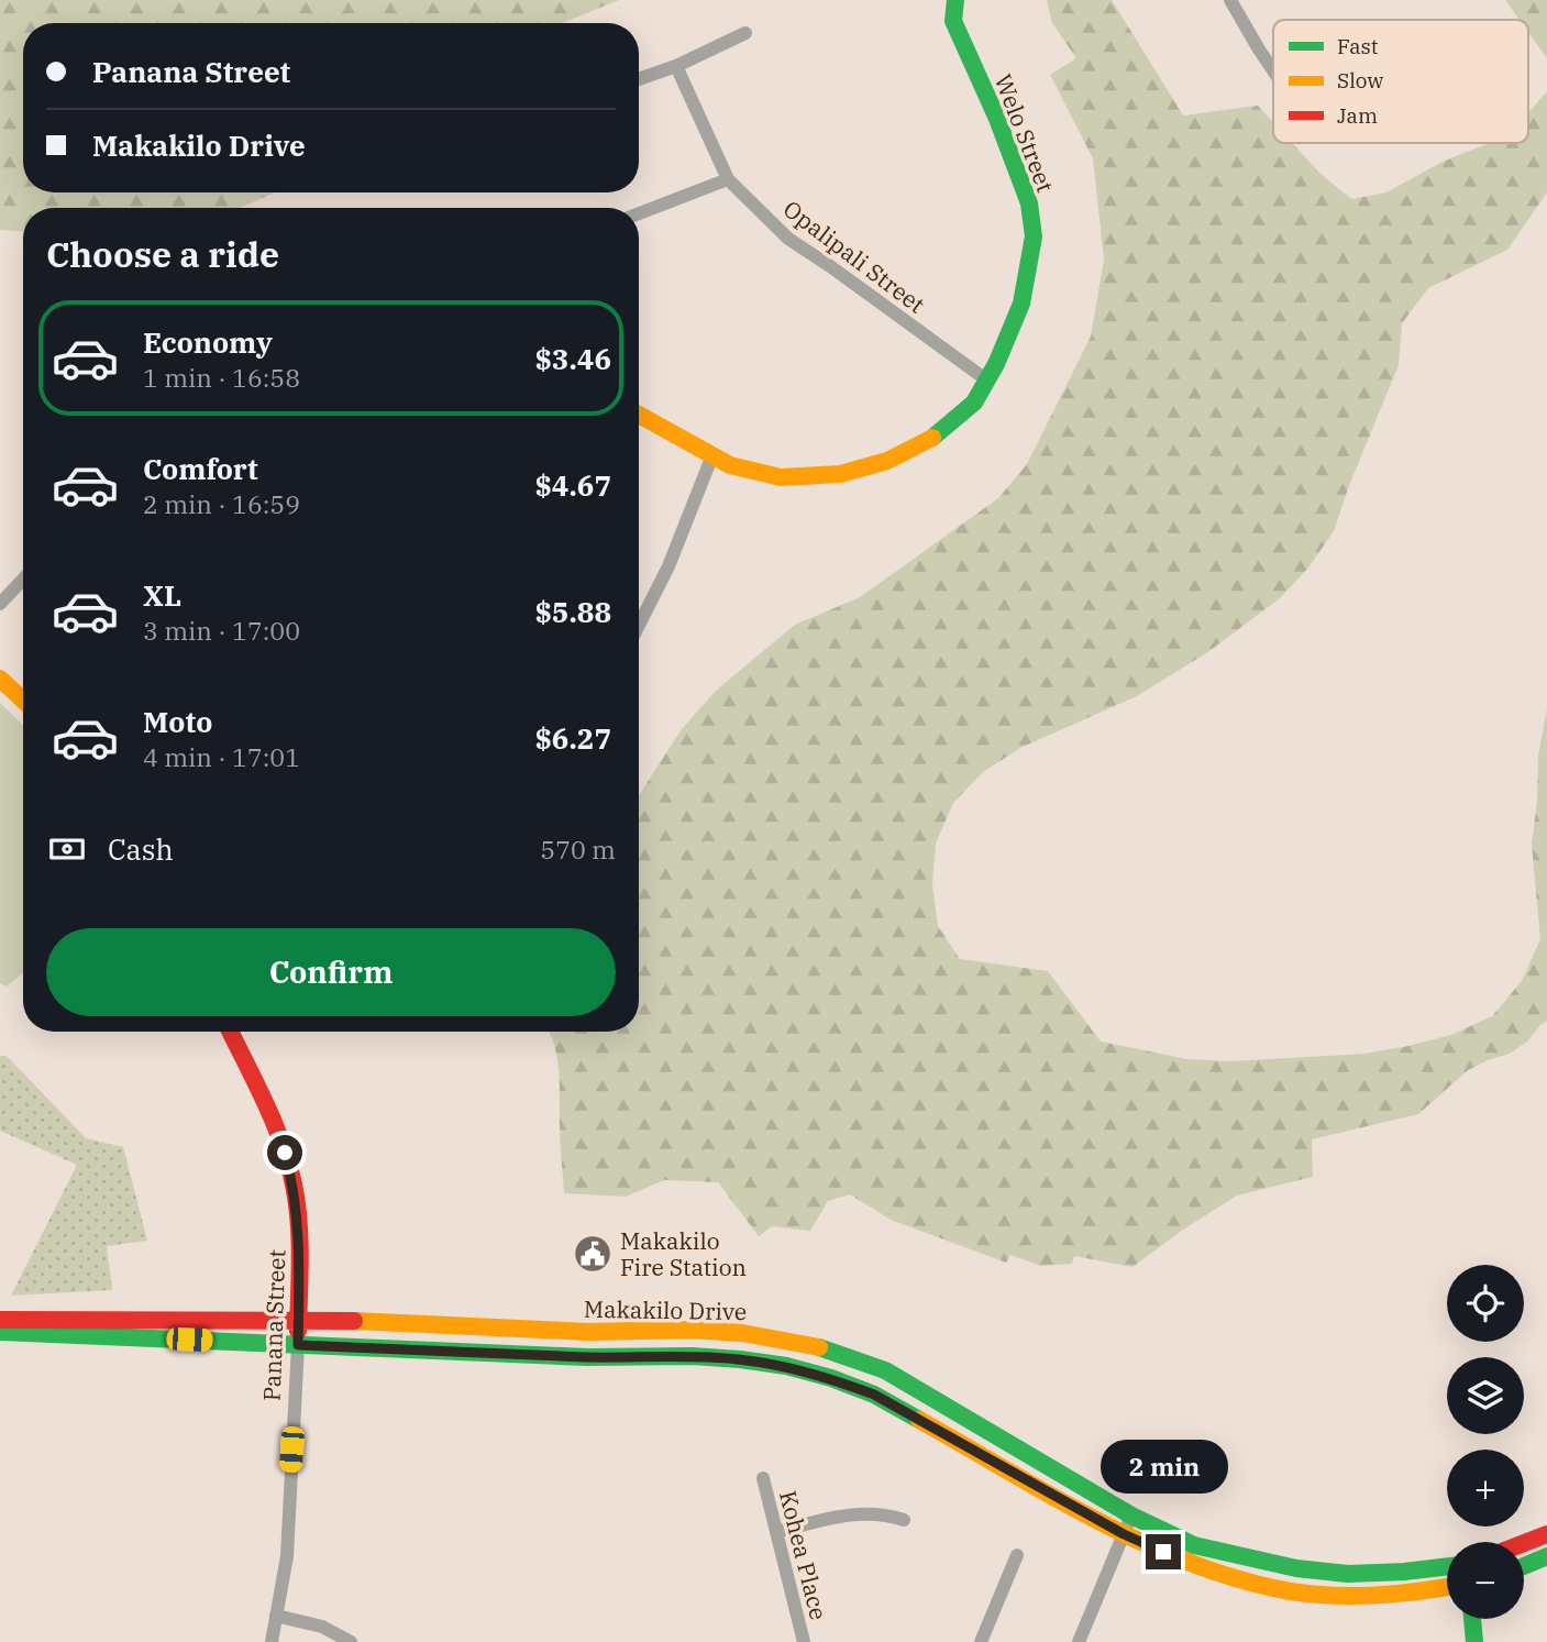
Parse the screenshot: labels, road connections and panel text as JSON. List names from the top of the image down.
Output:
{
  "streets": {
    "main road": ["Welo Street", "Makakilo Drive", "Panana Street"],
    "street": ["Opalipali Street", "Kohea Place"]
  },
  "crossings": [
    ["Welo Street", "Opalipali Street"],
    ["Makakilo Drive", "Panana Street"]
  ],
  "places": {
    "public building": ["Makakilo Fire Station"]
  },
  "legend": ["Fast", "Slow", "Jam"],
  "page": {
    "banner": ["Panana Street", "Makakilo Drive"],
    "heading": "Choose a ride",
    "list": [
      {
        "name": "Economy",
        "note": "1 min · 16:58",
        "value": "$3.46"
      },
      {
        "name": "Comfort",
        "note": "2 min · 16:59",
        "value": "$4.67"
      },
      {
        "name": "XL",
        "note": "3 min · 17:00",
        "value": "$5.88"
      },
      {
        "name": "Moto",
        "note": "4 min · 17:01",
        "value": "$6.27"
      }
    ],
    "pay": ["Cash", "570 m"],
    "buttons": "Confirm",
    "map_buttons": ["+", "−"],
    "bubble": "2 min"
  }
}
